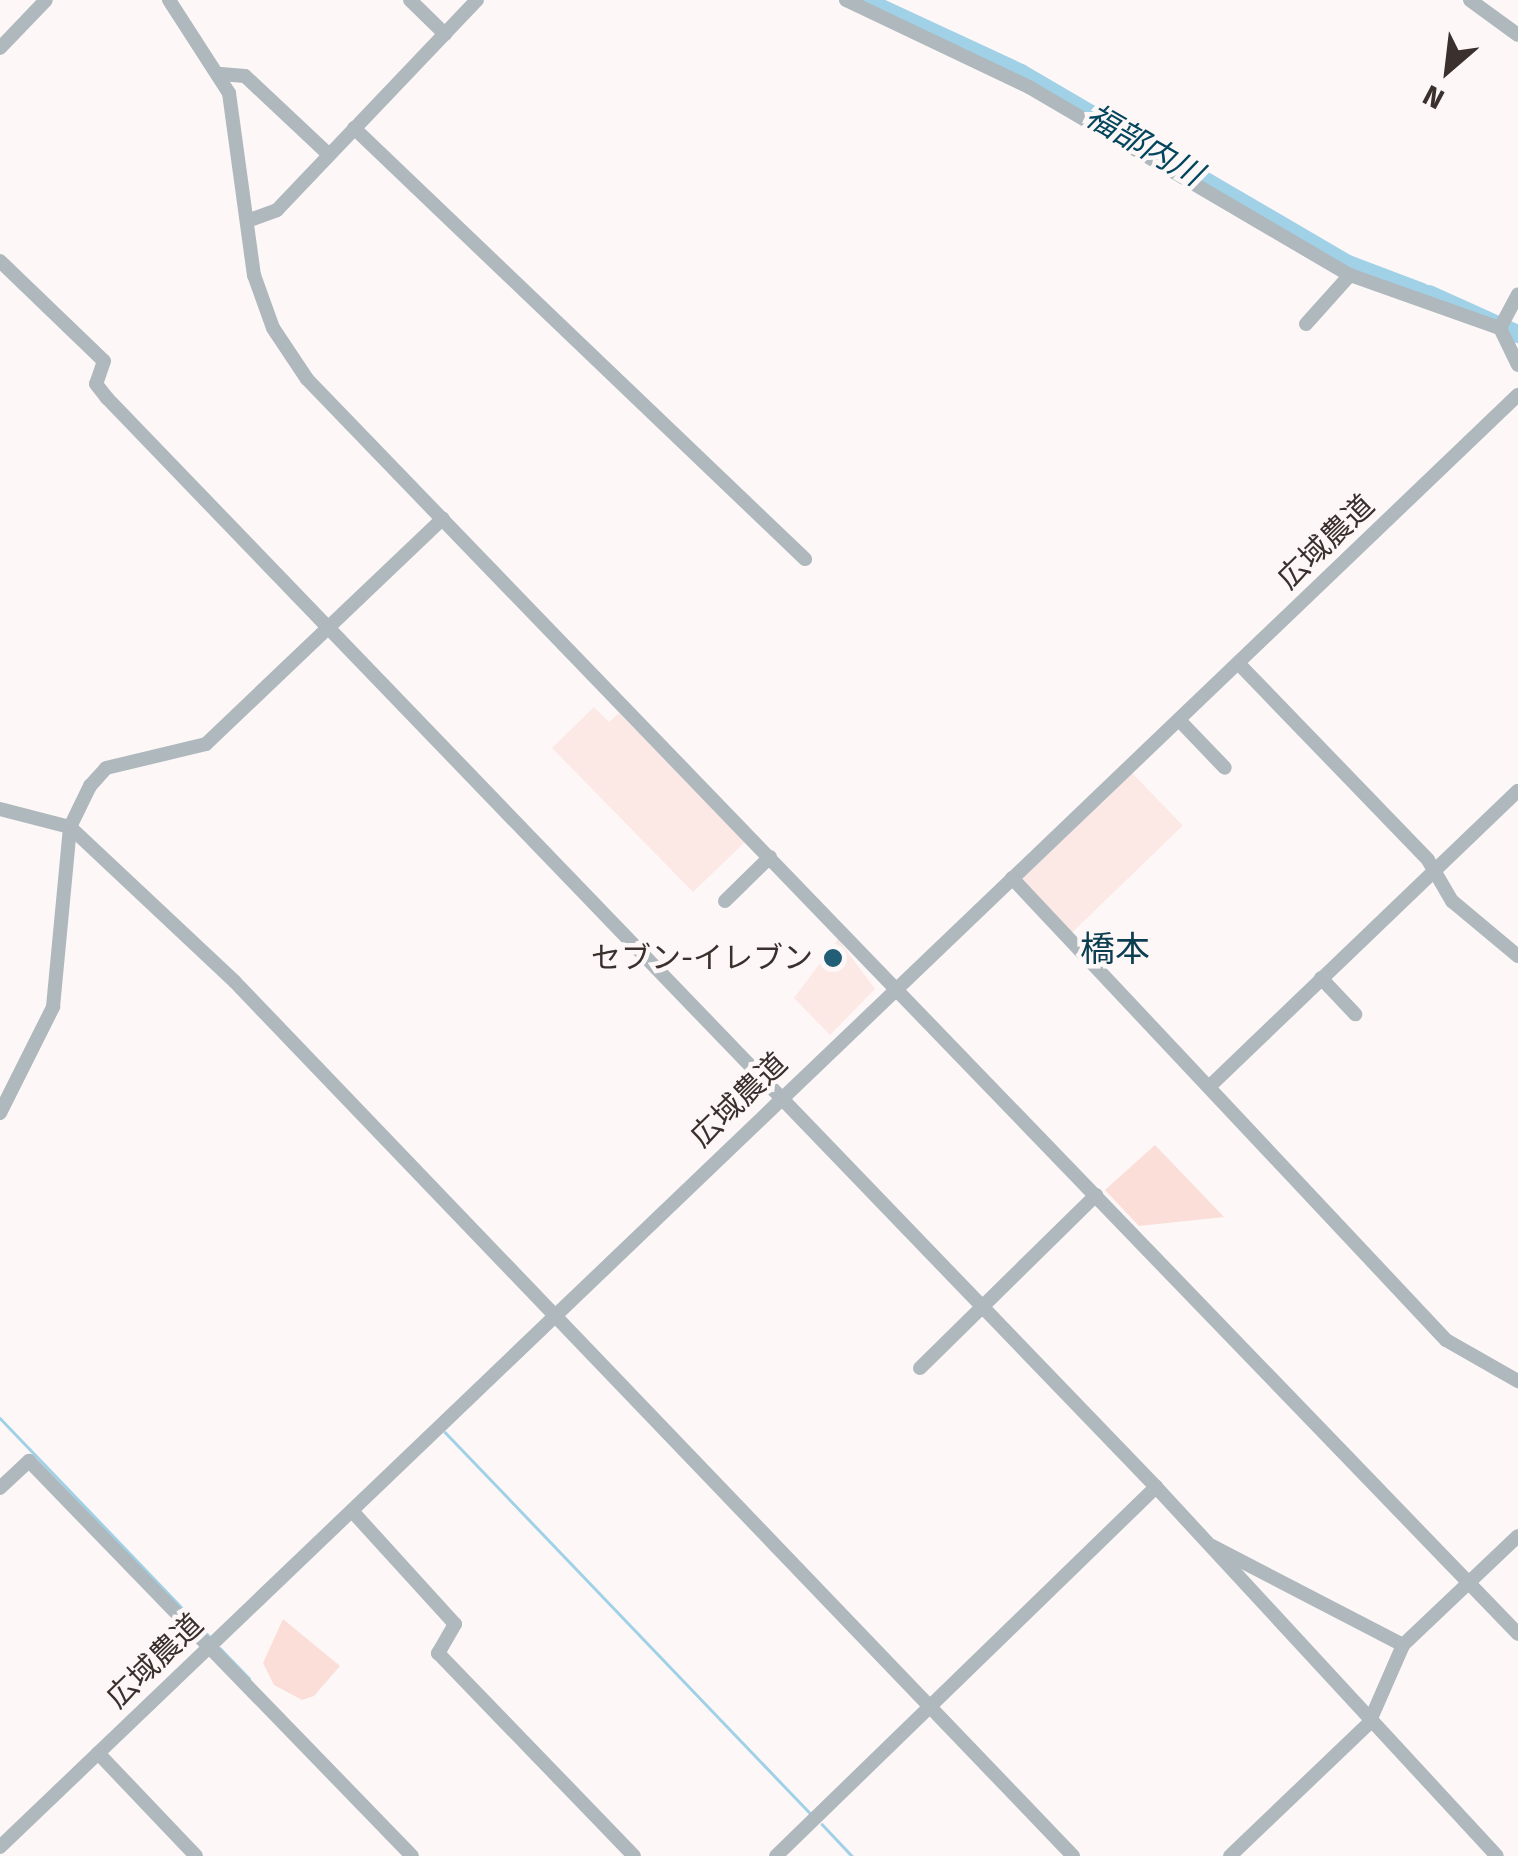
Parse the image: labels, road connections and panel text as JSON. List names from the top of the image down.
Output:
{
  "streets": {
    "street": ["広域農道"]
  },
  "districts": ["橋本"],
  "water": ["福部内川"],
  "places": ["セブン-イレブン"],
  "north": "bottom left"
}
